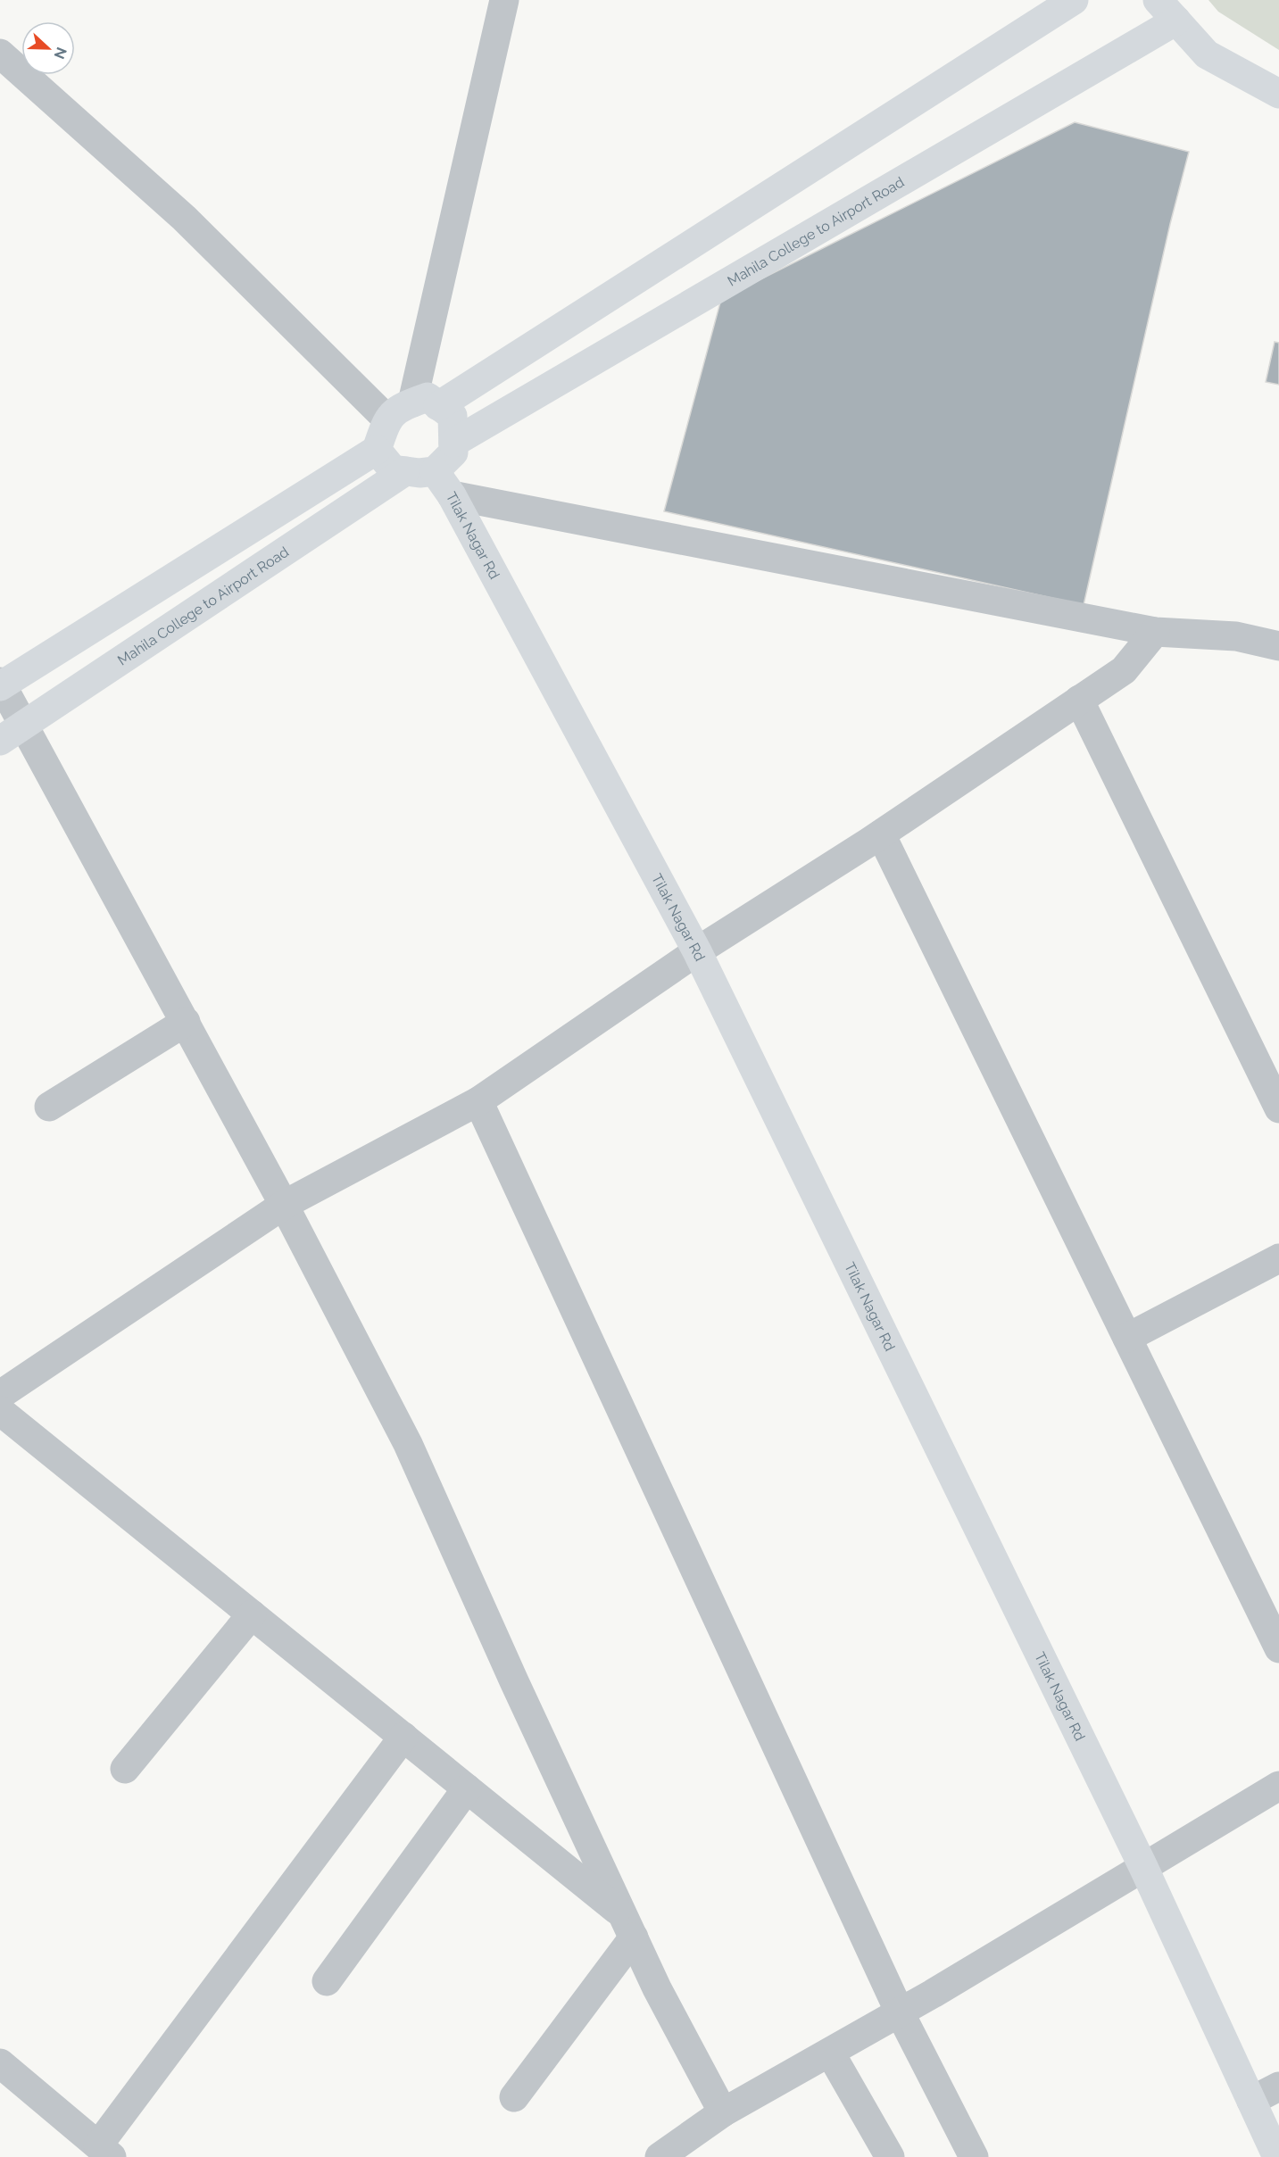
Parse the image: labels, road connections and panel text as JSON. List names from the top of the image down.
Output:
{
  "streets": {
    "main road": ["Mahila College to Airport Road", "Tilak Nagar Rd"]
  },
  "crossings": [
    ["Mahila College to Airport Road", "Tilak Nagar Rd"]
  ],
  "north": "right"
}
